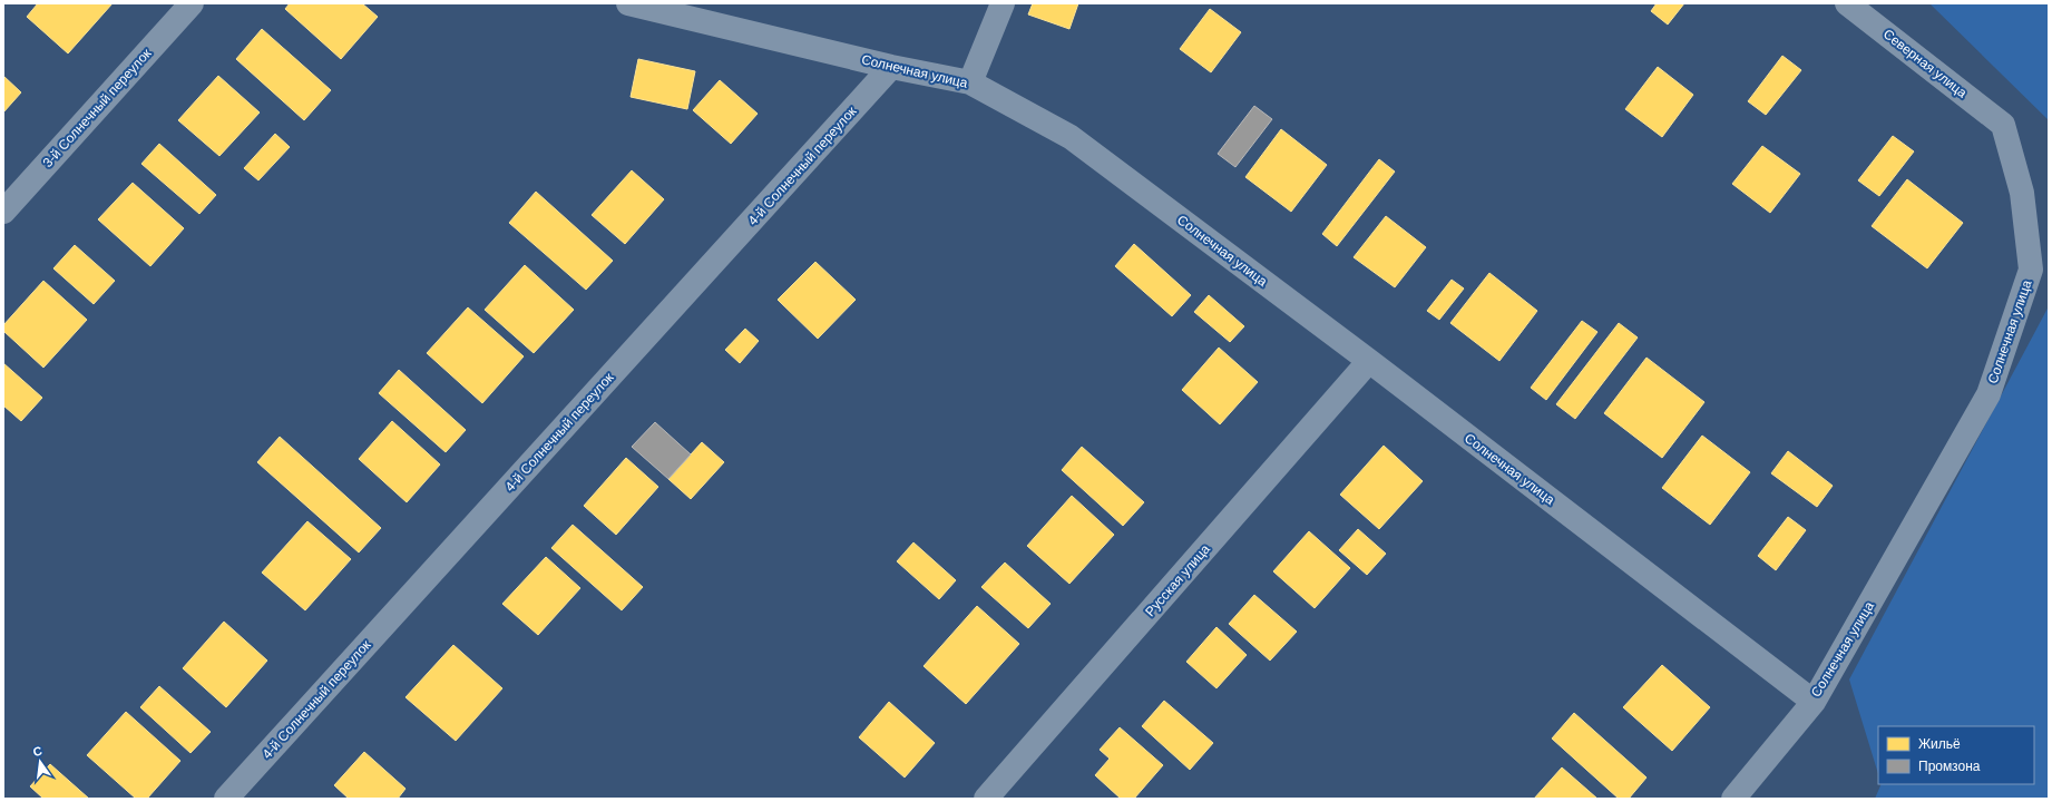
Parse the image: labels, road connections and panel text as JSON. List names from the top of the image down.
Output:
{
  "streets": {
    "street": [
      "Северная улица",
      "Солнечная улица",
      "3-й Солнечный переулок",
      "4-й Солнечный переулок",
      "Русская улица"
    ]
  },
  "crossings": [
    ["Северная улица", "Солнечная улица"],
    ["Солнечная улица", "4-й Солнечный переулок"],
    ["Солнечная улица", "Русская улица"]
  ],
  "legend": ["Жильё", "Промзона"],
  "north": "top"
}
